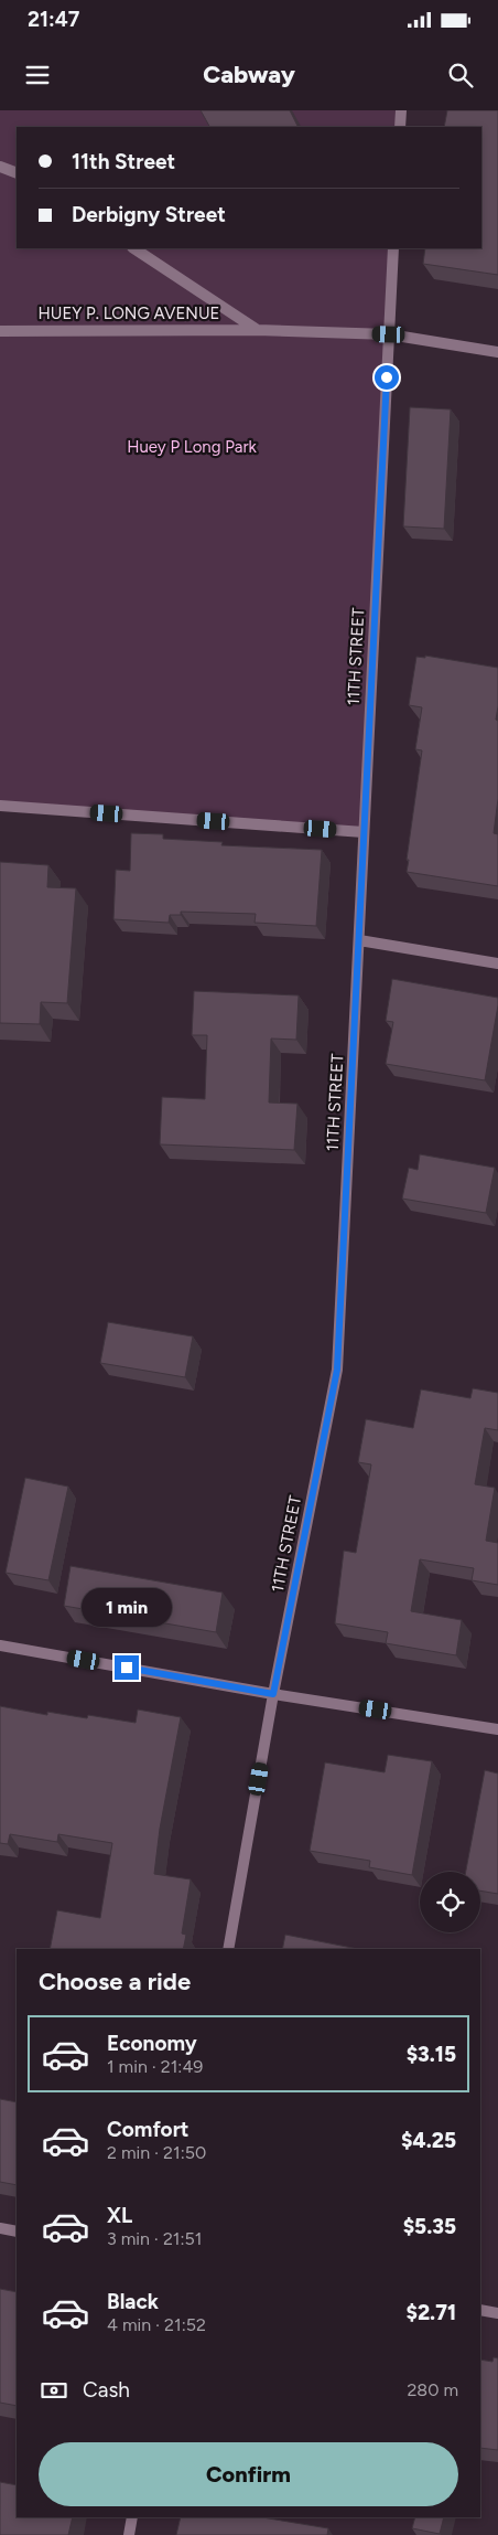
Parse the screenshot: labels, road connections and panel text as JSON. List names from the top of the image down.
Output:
{
  "streets": {
    "street": ["HUEY P. LONG AVENUE", "11TH STREET"]
  },
  "crossings": [
    ["HUEY P. LONG AVENUE", "11TH STREET"]
  ],
  "parks": ["Huey P Long Park"],
  "page": {
    "status": "21:47",
    "header": "Cabway",
    "banner": ["11th Street", "Derbigny Street"],
    "bubble": "1 min",
    "heading": "Choose a ride",
    "list": [
      {
        "name": "Economy",
        "note": "1 min · 21:49",
        "value": "$3.15"
      },
      {
        "name": "Comfort",
        "note": "2 min · 21:50",
        "value": "$4.25"
      },
      {
        "name": "XL",
        "note": "3 min · 21:51",
        "value": "$5.35"
      },
      {
        "name": "Black",
        "note": "4 min · 21:52",
        "value": "$2.71"
      }
    ],
    "pay": ["Cash", "280 m"],
    "buttons": "Confirm"
  }
}
